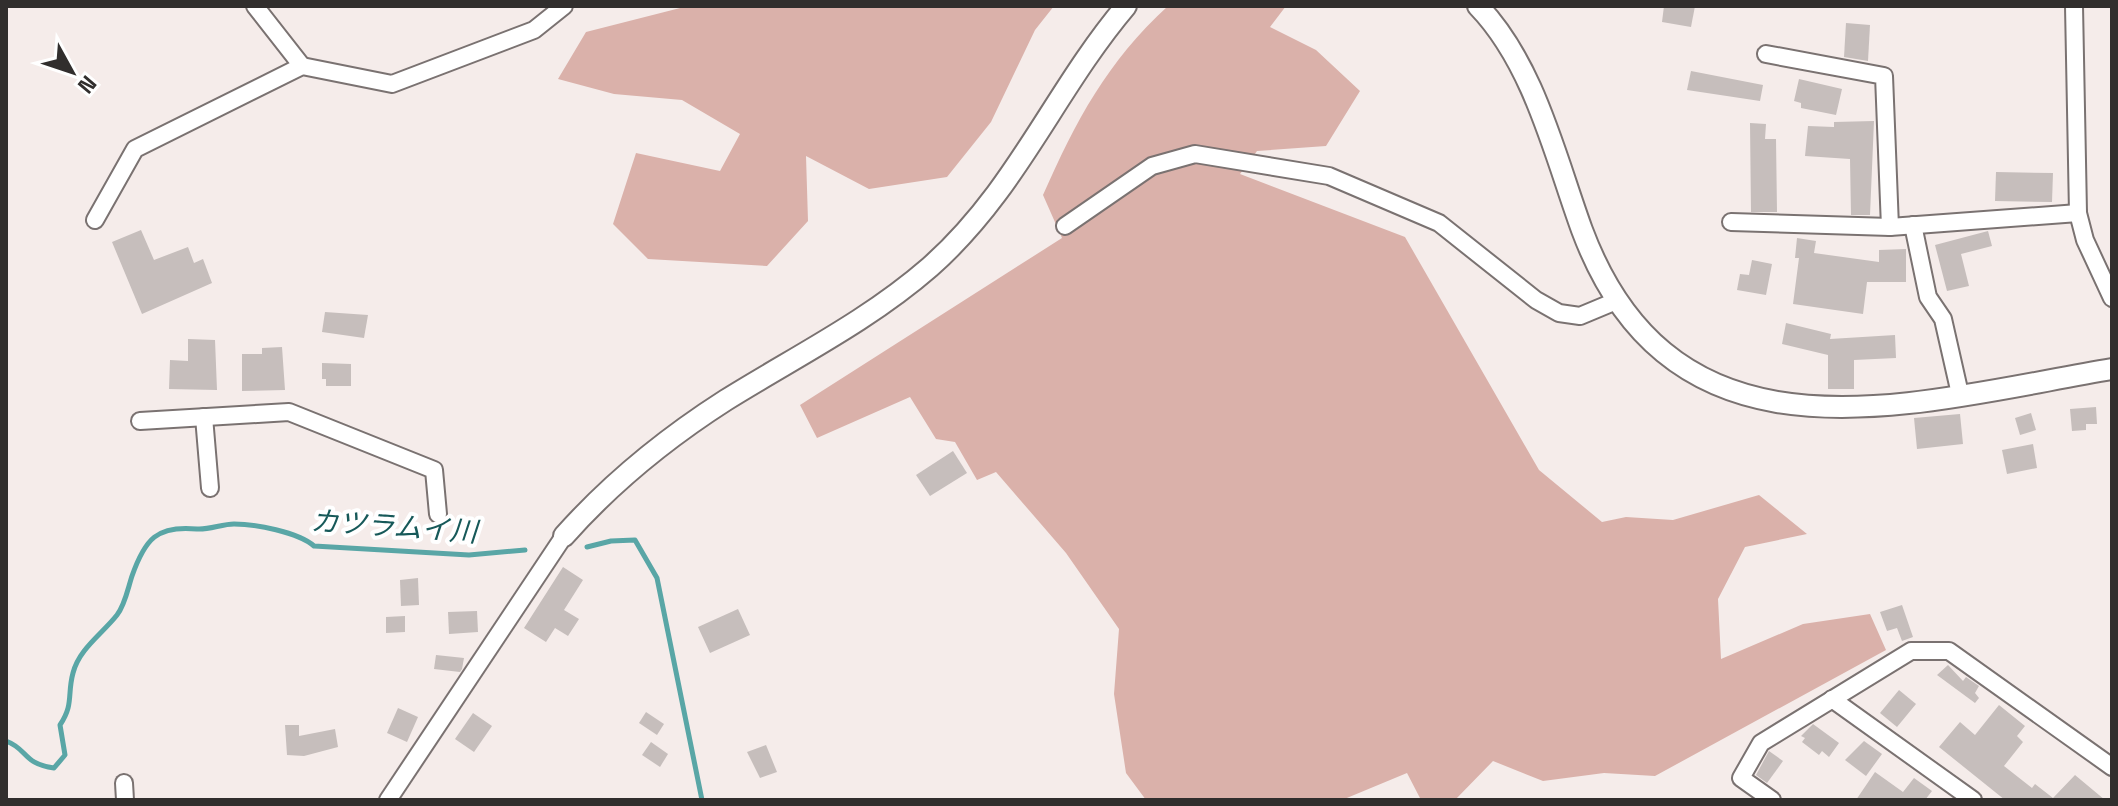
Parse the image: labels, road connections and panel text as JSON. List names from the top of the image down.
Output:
{
  "water": ["カツラムイ川"],
  "north": "bottom right"
}
